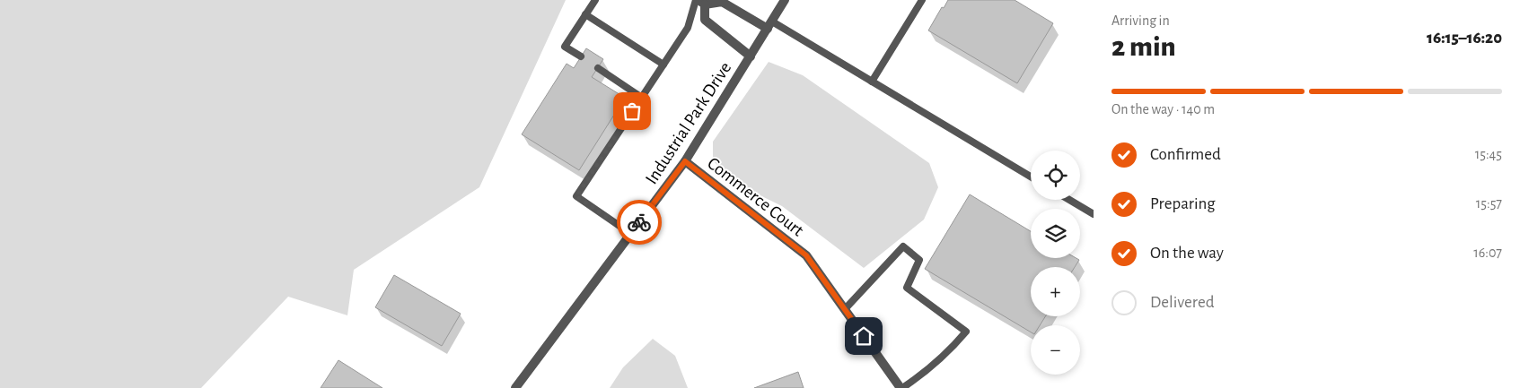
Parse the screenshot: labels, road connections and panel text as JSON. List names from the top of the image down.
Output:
{
  "streets": {
    "street": ["Industrial Park Drive", "Commerce Court"]
  },
  "crossings": [
    ["Industrial Park Drive", "Commerce Court"]
  ],
  "page": {
    "heading": ["2 min", "Arriving in", "16:15–16:20"],
    "bar": "On the way · 140 m",
    "list": [
      ["Confirmed", "15:45"],
      ["Preparing", "15:57"],
      ["On the way", "16:07"],
      "Delivered"
    ],
    "map_buttons": ["+", "−"]
  }
}
